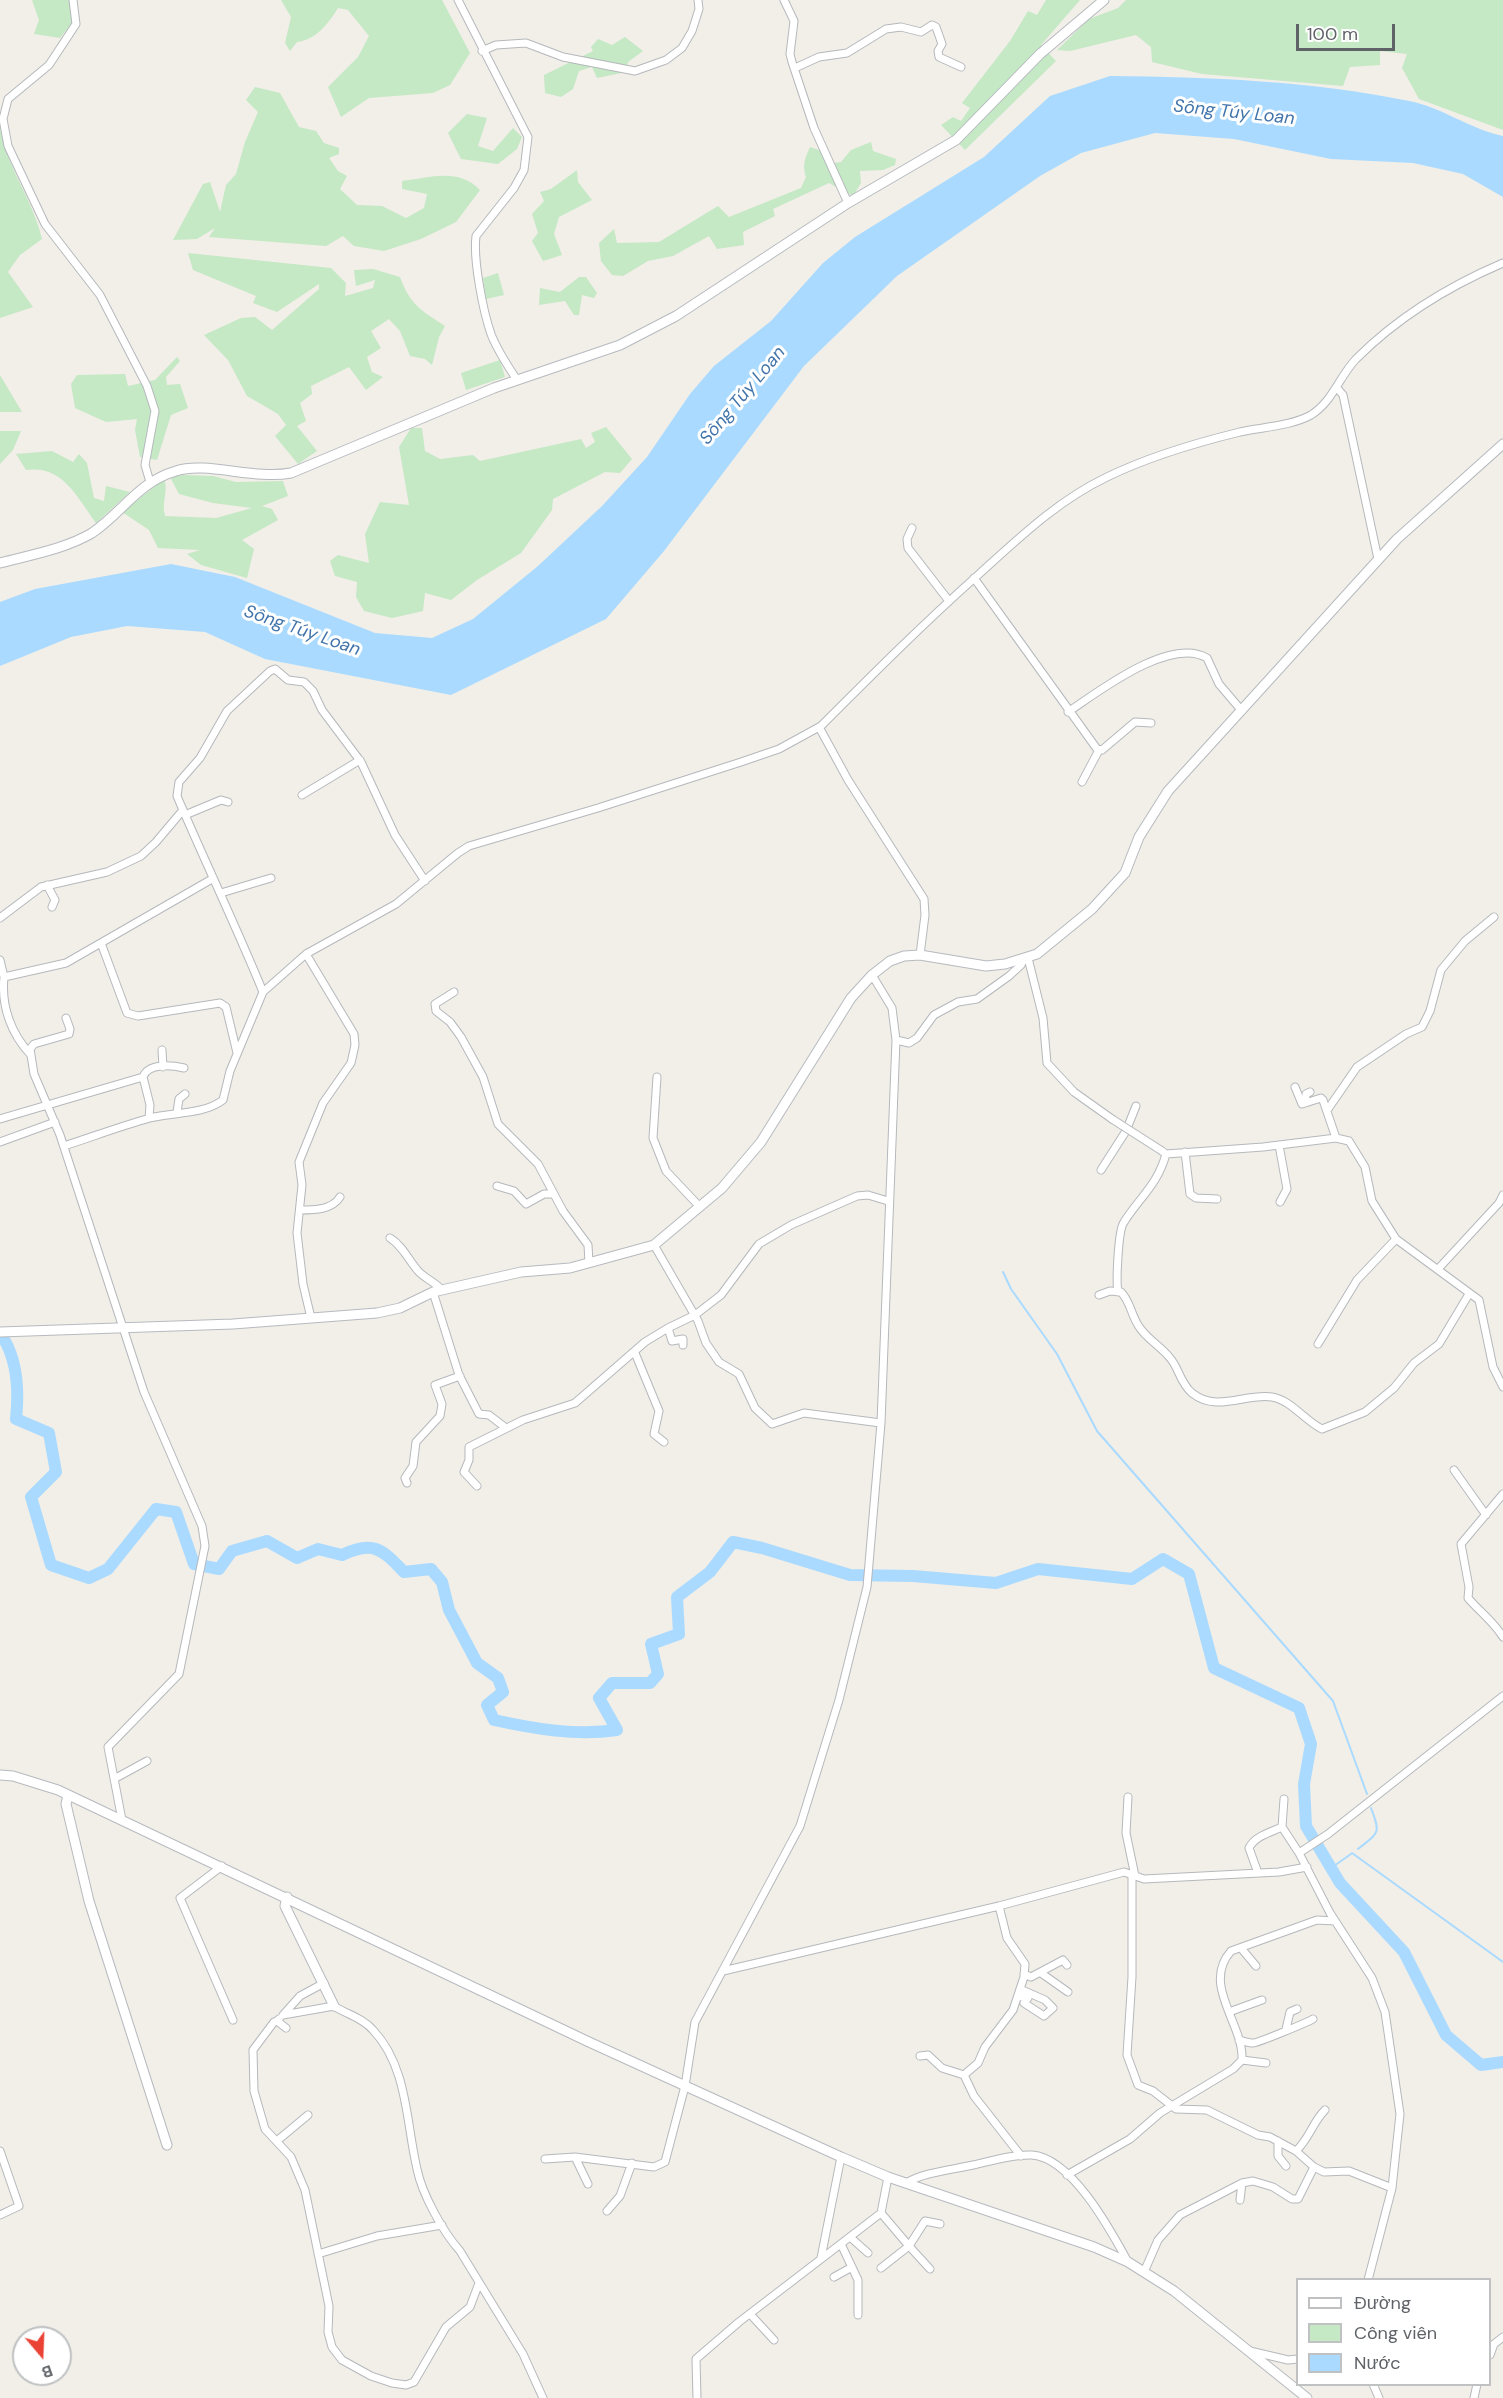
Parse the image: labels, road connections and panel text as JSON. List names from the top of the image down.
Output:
{
  "water": ["Sông Túy Loan"],
  "legend": ["Đường", "Công viên", "Nước"],
  "scale_bar": "100 m",
  "north": "bottom"
}
